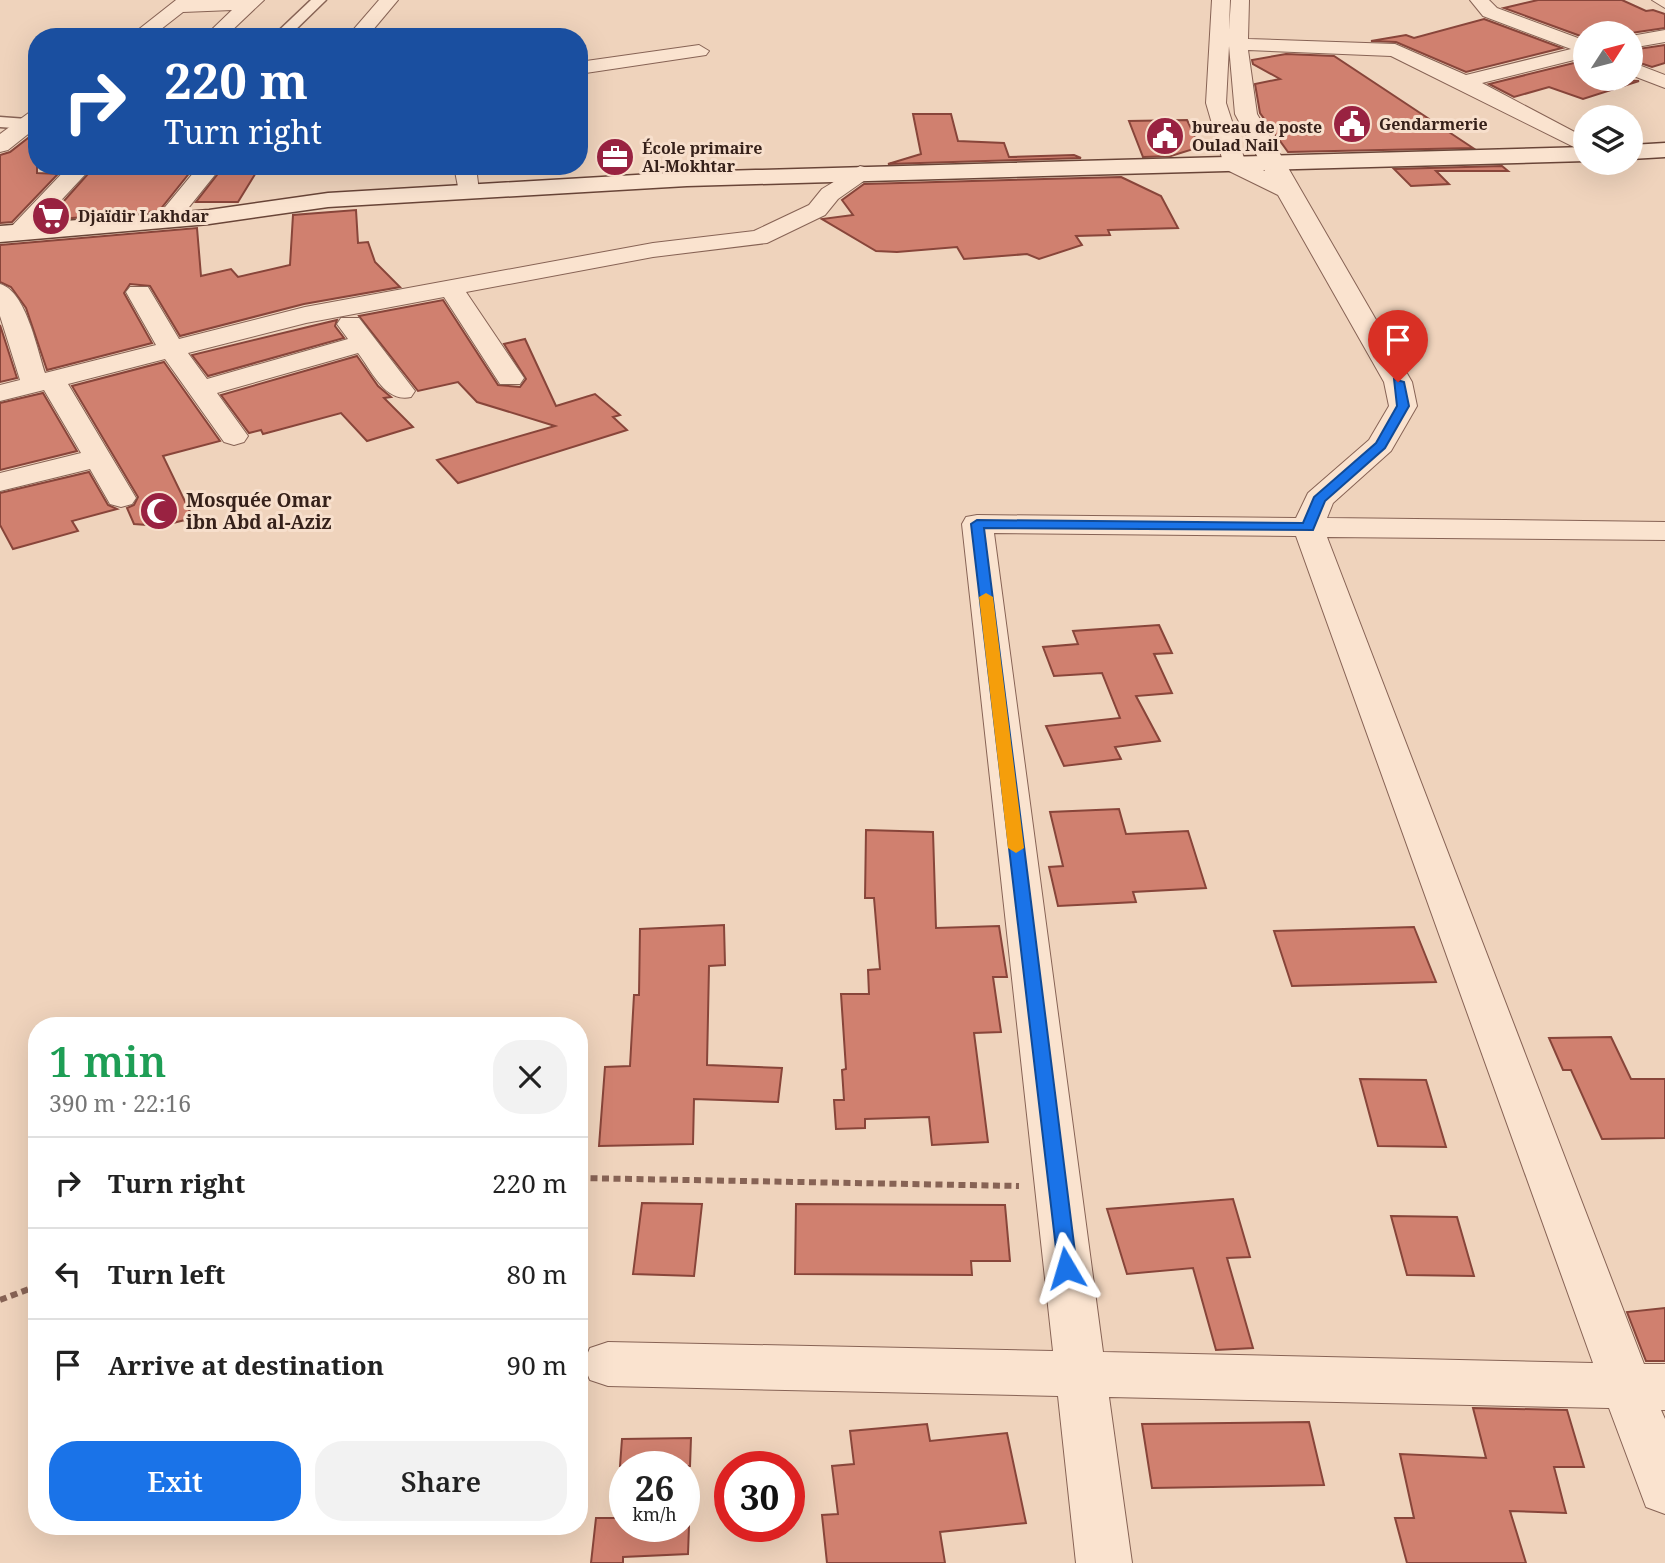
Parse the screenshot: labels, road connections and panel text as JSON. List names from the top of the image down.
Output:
{
  "places": {
    "public building": ["Gendarmerie", "bureau de poste Oulad Nail"],
    "office": ["École primaire Al-Mokhtar"],
    "supermarket": ["Djaïdir Lakhdar"],
    "mosque": ["Mosquée Omar ibn Abd al-Aziz"]
  },
  "north": "top right",
  "page": {
    "turn": ["220 m", "Turn right"],
    "heading": ["1 min", "390 m · 22:16"],
    "list": [
      {
        "name": "Turn right",
        "value": "220 m"
      },
      {
        "name": "Turn left",
        "value": "80 m"
      },
      {
        "name": "Arrive at destination",
        "value": "90 m"
      }
    ],
    "buttons": ["Exit", "Share"],
    "speed": "26 km/h",
    "limit": "30"
  }
}
